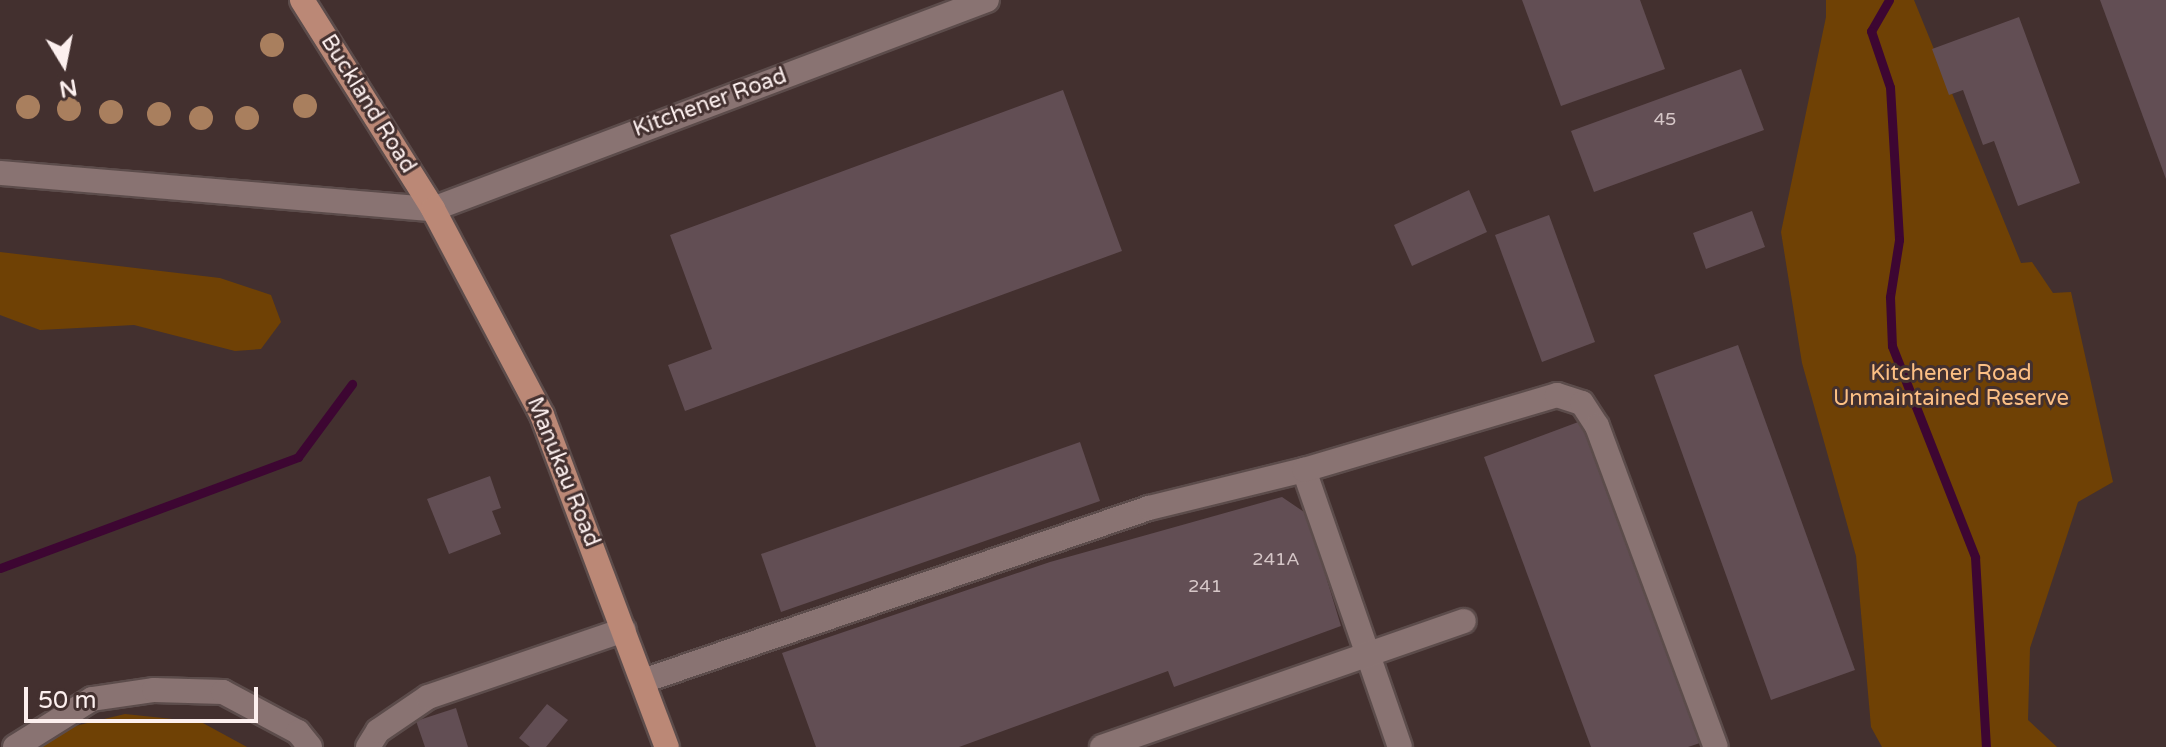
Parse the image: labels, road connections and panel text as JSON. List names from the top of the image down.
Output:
{
  "streets": {
    "main road": ["Buckland Road", "Manukau Road"],
    "street": ["Kitchener Road"]
  },
  "crossings": [
    ["Kitchener Road", "Buckland Road"],
    ["Kitchener Road", "Manukau Road"],
    ["Buckland Road", "Manukau Road"]
  ],
  "parks": ["Kitchener Road Unmaintained Reserve"],
  "house_numbers": ["45", "241A", "241"],
  "scale_bar": "50 m",
  "north": "bottom"
}
